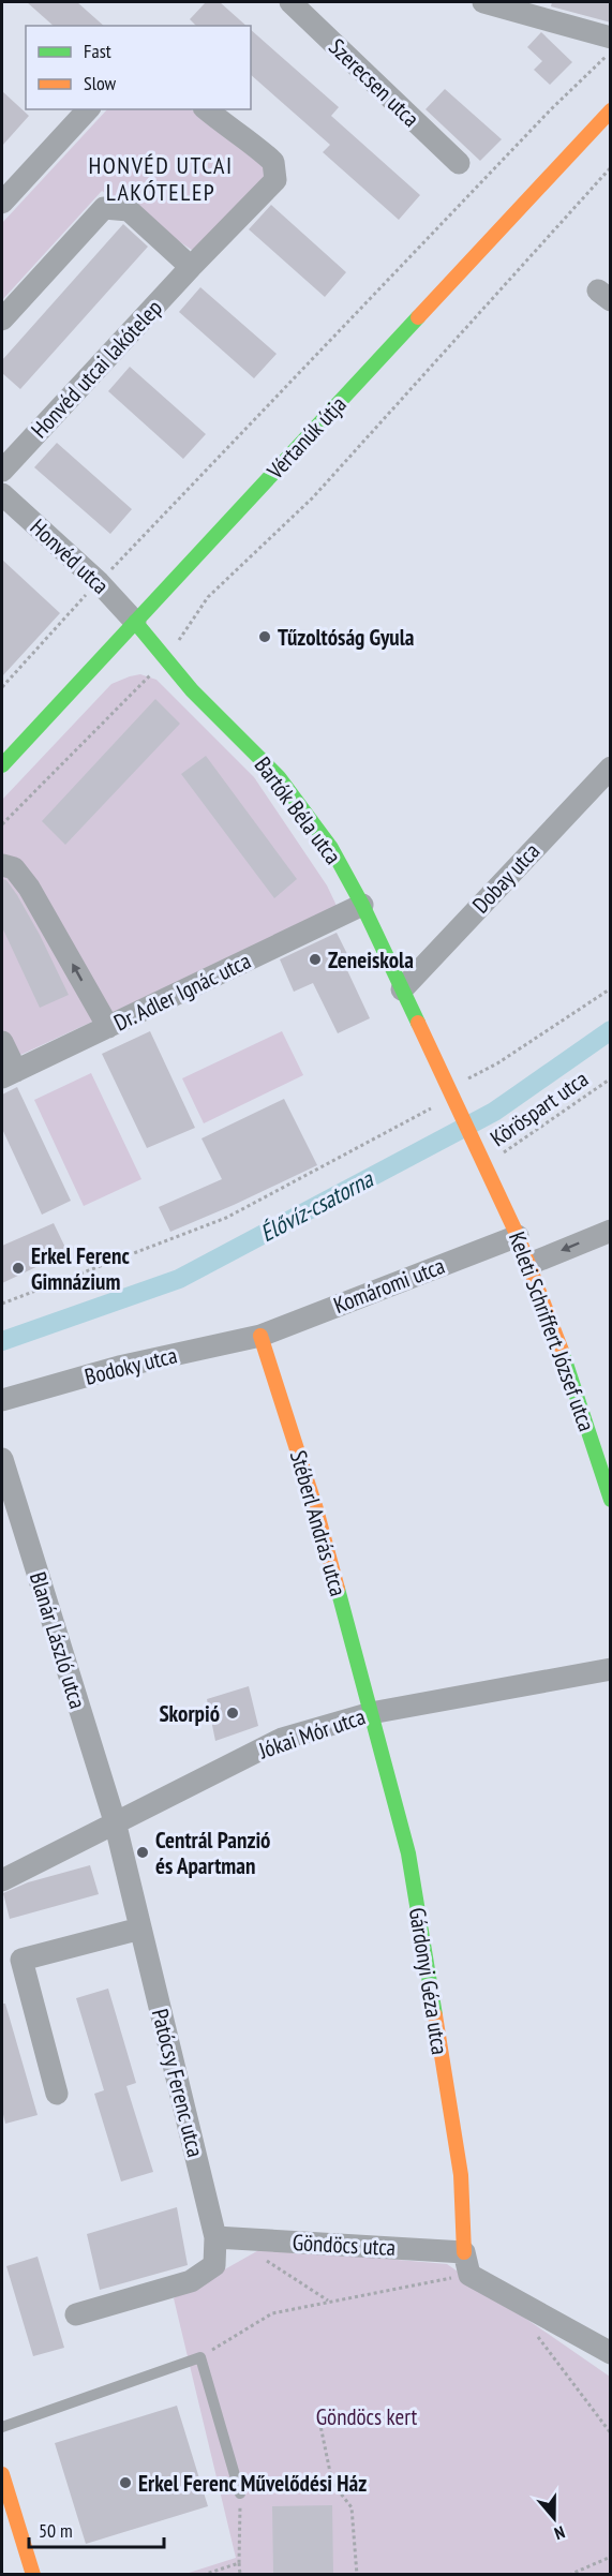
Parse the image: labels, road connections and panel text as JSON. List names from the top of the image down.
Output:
{
  "streets": {
    "main road": [
      "Vértanúk útja",
      "Bartók Béla utca",
      "Keleti Schriffert József utca",
      "Stéberl András utca",
      "Gárdonyi Géza utca"
    ],
    "street": [
      "Szerecsen utca",
      "Honvéd utcai lakótelep",
      "Honvéd utca",
      "Dobay utca",
      "Dr. Adler Ignác utca",
      "Komáromi utca",
      "Bodoky utca",
      "Blanár László utca",
      "Jókai Mór utca",
      "Patócsy Ferenc utca",
      "Göndöcs utca"
    ],
    "path": ["Köröspart utca"]
  },
  "crossings": [
    ["Vértanúk útja", "Honvéd utca"],
    ["Vértanúk útja", "Bartók Béla utca"],
    ["Honvéd utca", "Bartók Béla utca"],
    ["Bartók Béla utca", "Dobay utca"],
    ["Bartók Béla utca", "Dr. Adler Ignác utca"],
    ["Bartók Béla utca", "Keleti Schriffert József utca"],
    ["Köröspart utca", "Keleti Schriffert József utca"],
    ["Komáromi utca", "Keleti Schriffert József utca"],
    ["Komáromi utca", "Bodoky utca"],
    ["Komáromi utca", "Stéberl András utca"],
    ["Bodoky utca", "Stéberl András utca"],
    ["Stéberl András utca", "Jókai Mór utca"],
    ["Stéberl András utca", "Gárdonyi Géza utca"],
    ["Blanár László utca", "Jókai Mór utca"],
    ["Blanár László utca", "Patócsy Ferenc utca"],
    ["Jókai Mór utca", "Gárdonyi Géza utca"],
    ["Jókai Mór utca", "Patócsy Ferenc utca"],
    ["Gárdonyi Géza utca", "Göndöcs utca"],
    ["Patócsy Ferenc utca", "Göndöcs utca"]
  ],
  "districts": ["HONVÉD UTCAI LAKÓTELEP"],
  "water": ["Élővíz-csatorna"],
  "parks": ["Göndöcs kert"],
  "places": [
    "Tűzoltóság Gyula",
    "Zeneiskola",
    "Erkel Ferenc Gimnázium",
    "Skorpió",
    "Centrál Panzió és Apartman",
    "Erkel Ferenc Művelődési Ház"
  ],
  "legend": ["Fast", "Slow"],
  "scale_bar": "50 m",
  "north": "bottom"
}
